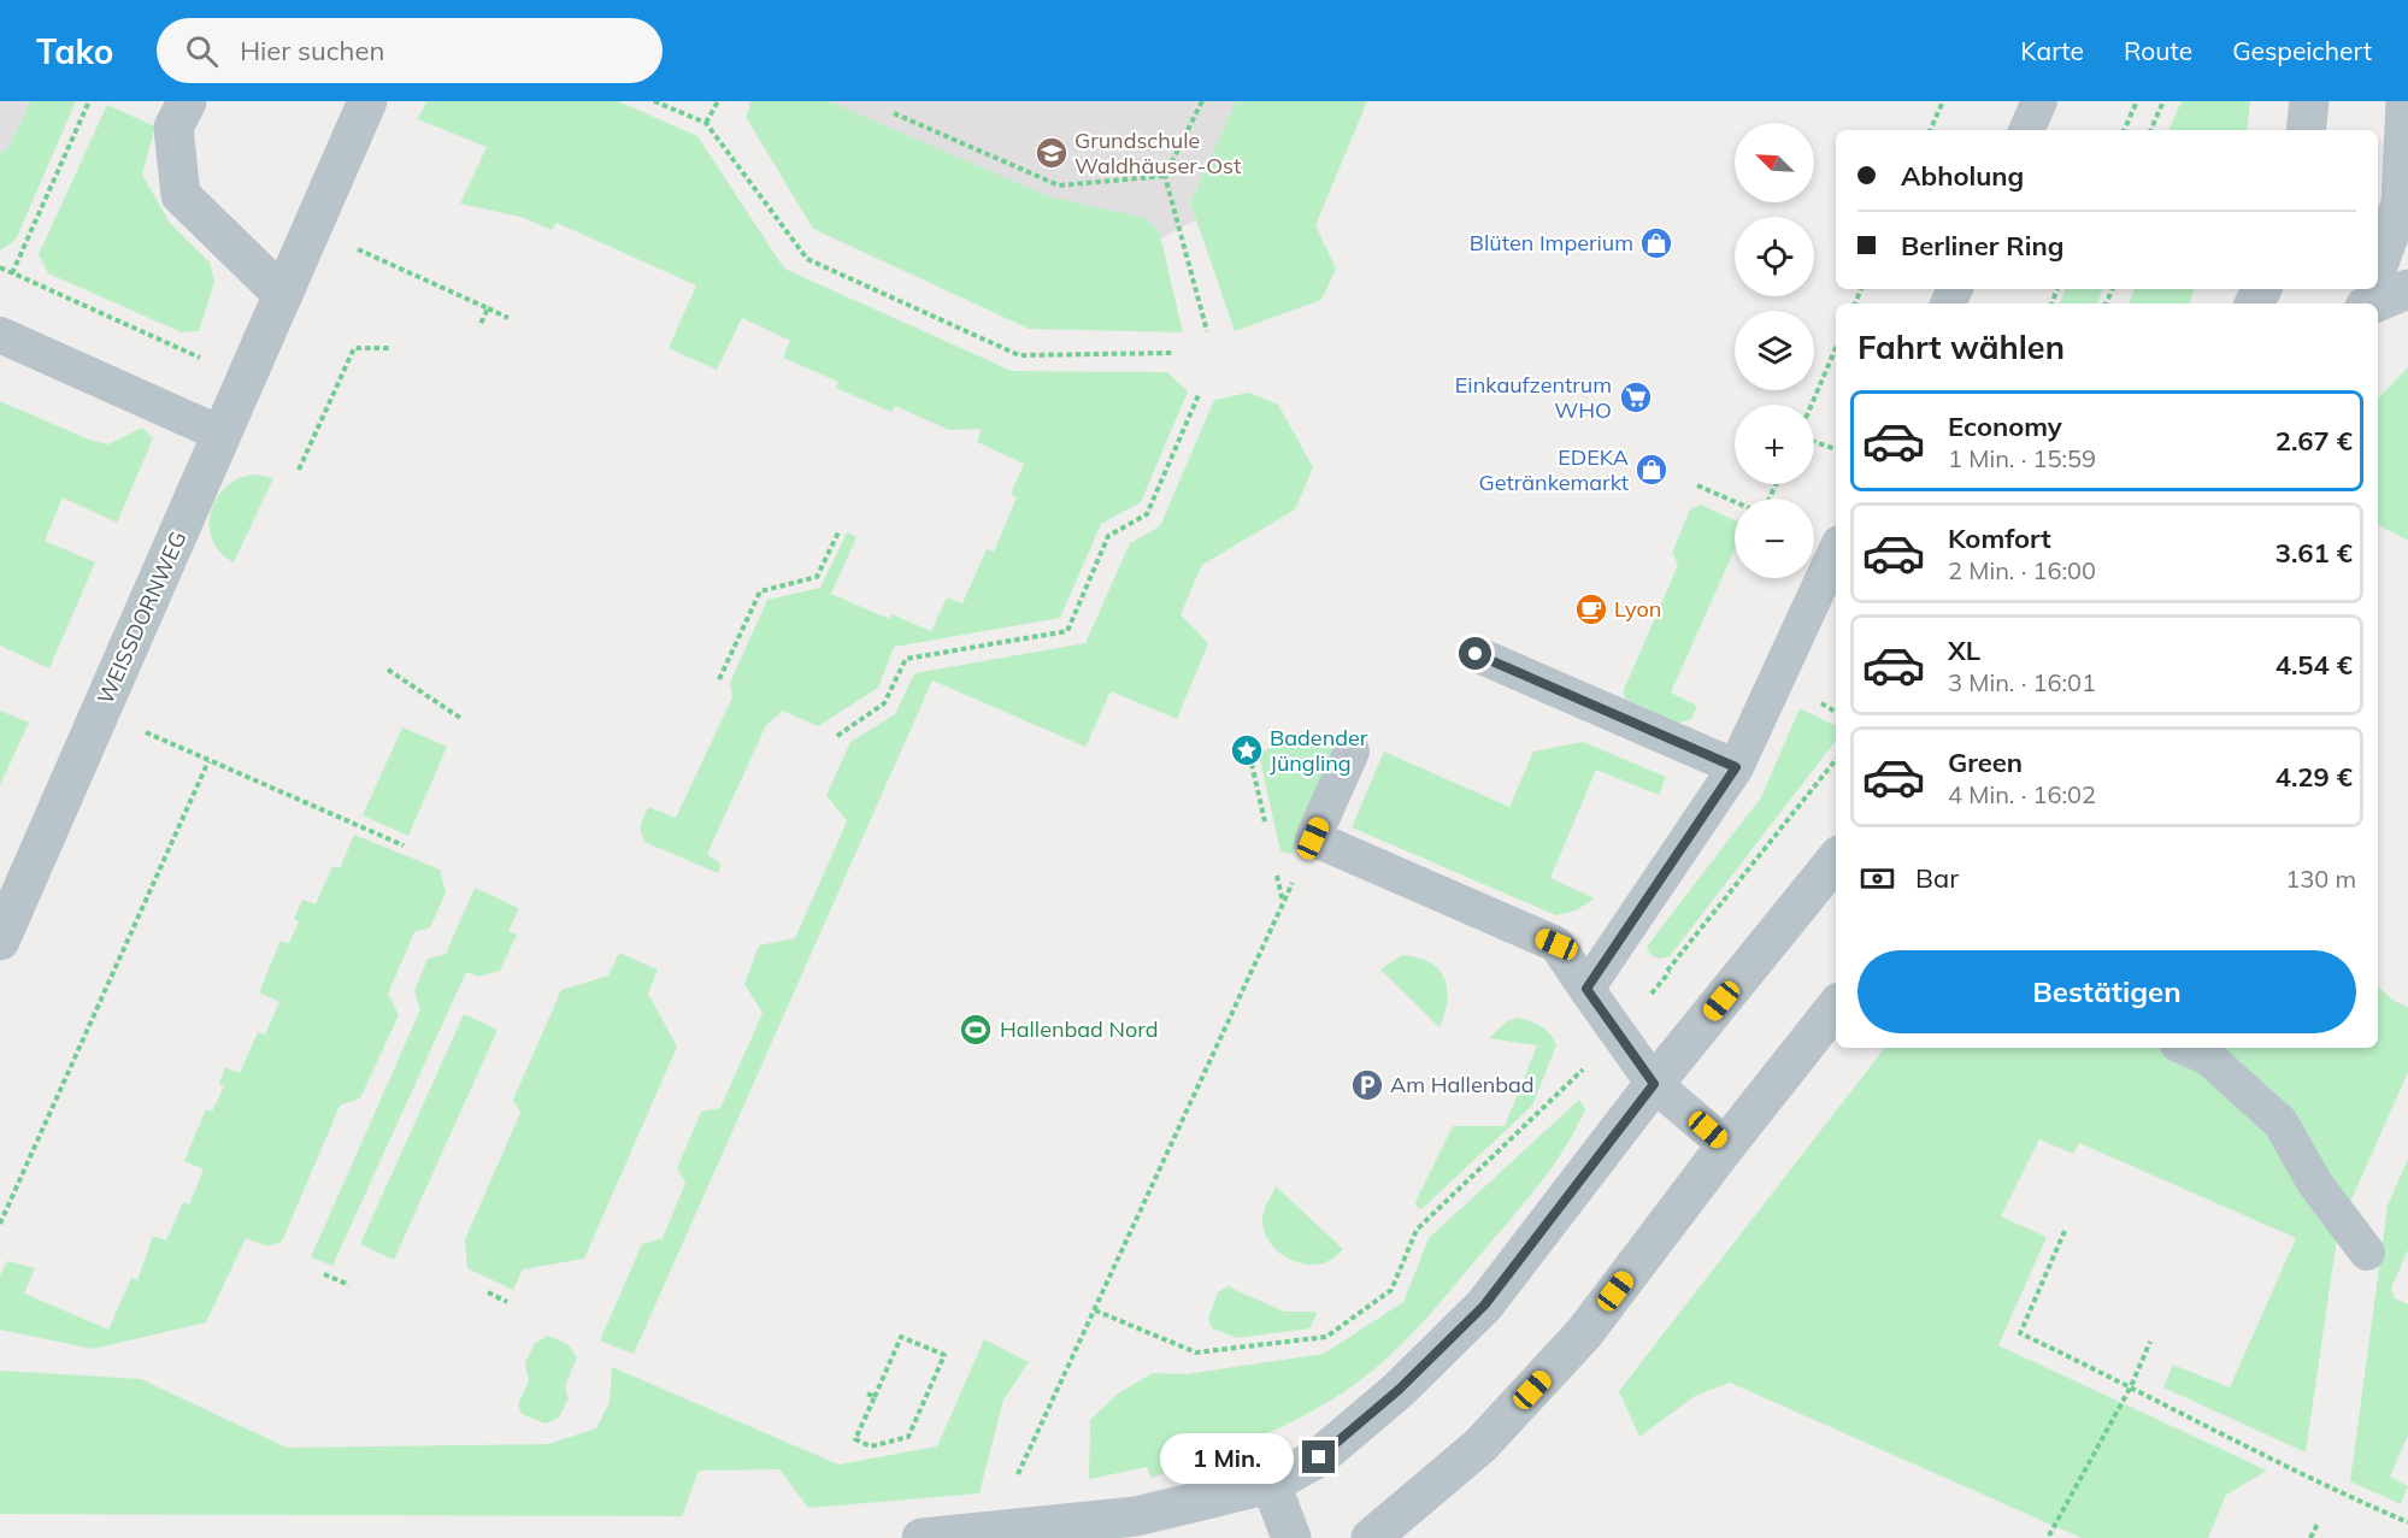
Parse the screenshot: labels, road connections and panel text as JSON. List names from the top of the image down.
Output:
{
  "streets": {
    "street": ["WEISSDORNWEG"]
  },
  "places": {
    "school or university": ["Grundschule Waldhäuser-Ost"],
    "shop": ["Blüten Imperium", "EDEKA Getränkemarkt"],
    "supermarket": ["Einkaufzentrum WHO"],
    "cafe": ["Lyon"],
    "place": ["Badender Jüngling"],
    "sports": ["Hallenbad Nord"],
    "parking": ["Am Hallenbad"]
  },
  "north": "top left",
  "page": {
    "header": "Tako",
    "search": "Hier suchen",
    "nav": ["Karte", "Route", "Gespeichert"],
    "map_buttons": ["+", "−"],
    "banner": ["Abholung", "Berliner Ring"],
    "heading": "Fahrt wählen",
    "list": [
      {
        "name": "Economy",
        "note": "1 Min. · 15:59",
        "value": "2.67 €"
      },
      {
        "name": "Komfort",
        "note": "2 Min. · 16:00",
        "value": "3.61 €"
      },
      {
        "name": "XL",
        "note": "3 Min. · 16:01",
        "value": "4.54 €"
      },
      {
        "name": "Green",
        "note": "4 Min. · 16:02",
        "value": "4.29 €"
      }
    ],
    "pay": ["Bar", "130 m"],
    "buttons": "Bestätigen",
    "bubble": "1 Min."
  }
}
